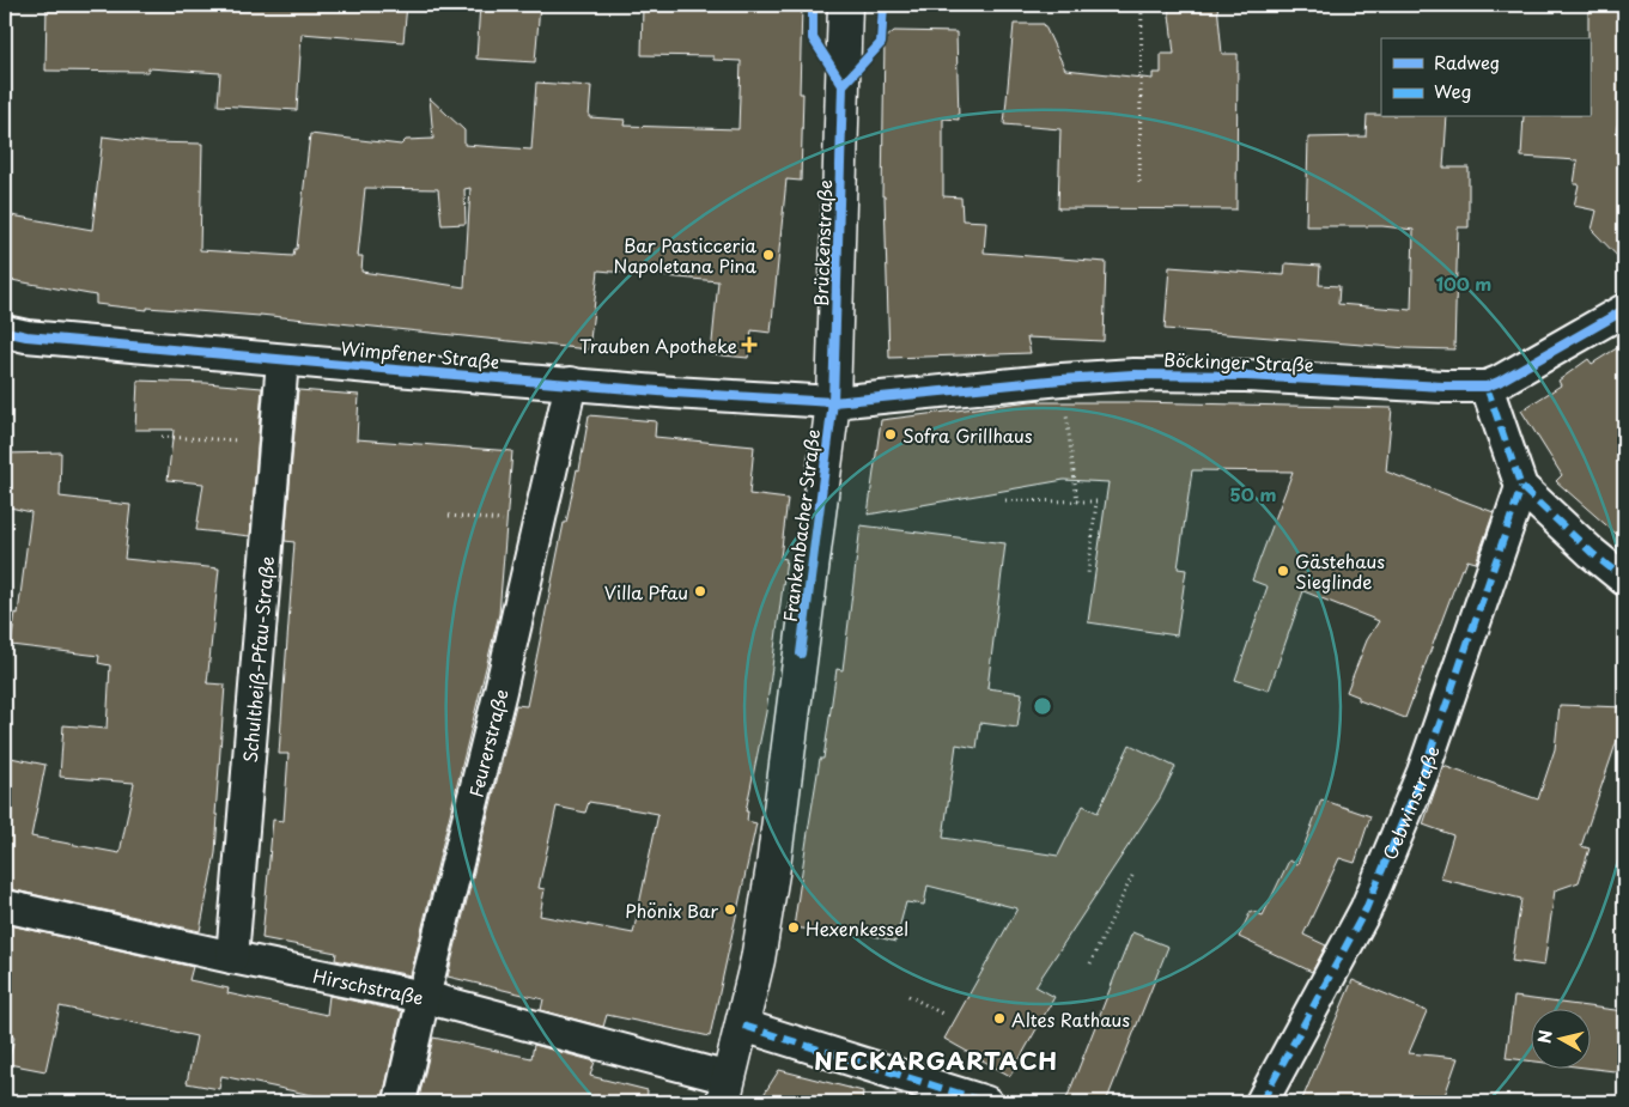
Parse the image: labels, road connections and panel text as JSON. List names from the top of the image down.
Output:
{
  "streets": {
    "main road": ["Brückenstraße", "Frankenbacher Straße"],
    "street": [
      "Wimpfener Straße",
      "Böckinger Straße",
      "Schultheiß-Pfau-Straße",
      "Feurerstraße",
      "Gebwinstraße",
      "Hirschstraße"
    ]
  },
  "crossings": [
    ["Brückenstraße", "Wimpfener Straße"],
    ["Brückenstraße", "Böckinger Straße"],
    ["Brückenstraße", "Frankenbacher Straße"],
    ["Wimpfener Straße", "Böckinger Straße"],
    ["Wimpfener Straße", "Frankenbacher Straße"],
    ["Wimpfener Straße", "Schultheiß-Pfau-Straße"],
    ["Wimpfener Straße", "Feurerstraße"],
    ["Böckinger Straße", "Frankenbacher Straße"],
    ["Frankenbacher Straße", "Hirschstraße"],
    ["Schultheiß-Pfau-Straße", "Hirschstraße"],
    ["Feurerstraße", "Hirschstraße"]
  ],
  "districts": ["NECKARGARTACH"],
  "places": {
    "other": [
      "Bar Pasticceria Napoletana Pina",
      "Sofra Grillhaus",
      "Gästehaus Sieglinde",
      "Villa Pfau",
      "Phönix Bar",
      "Hexenkessel",
      "Altes Rathaus"
    ],
    "health": ["Trauben Apotheke"]
  },
  "legend": ["Radweg", "Weg"],
  "north": "left",
  "rings": ["100 m", "50 m"]
}
